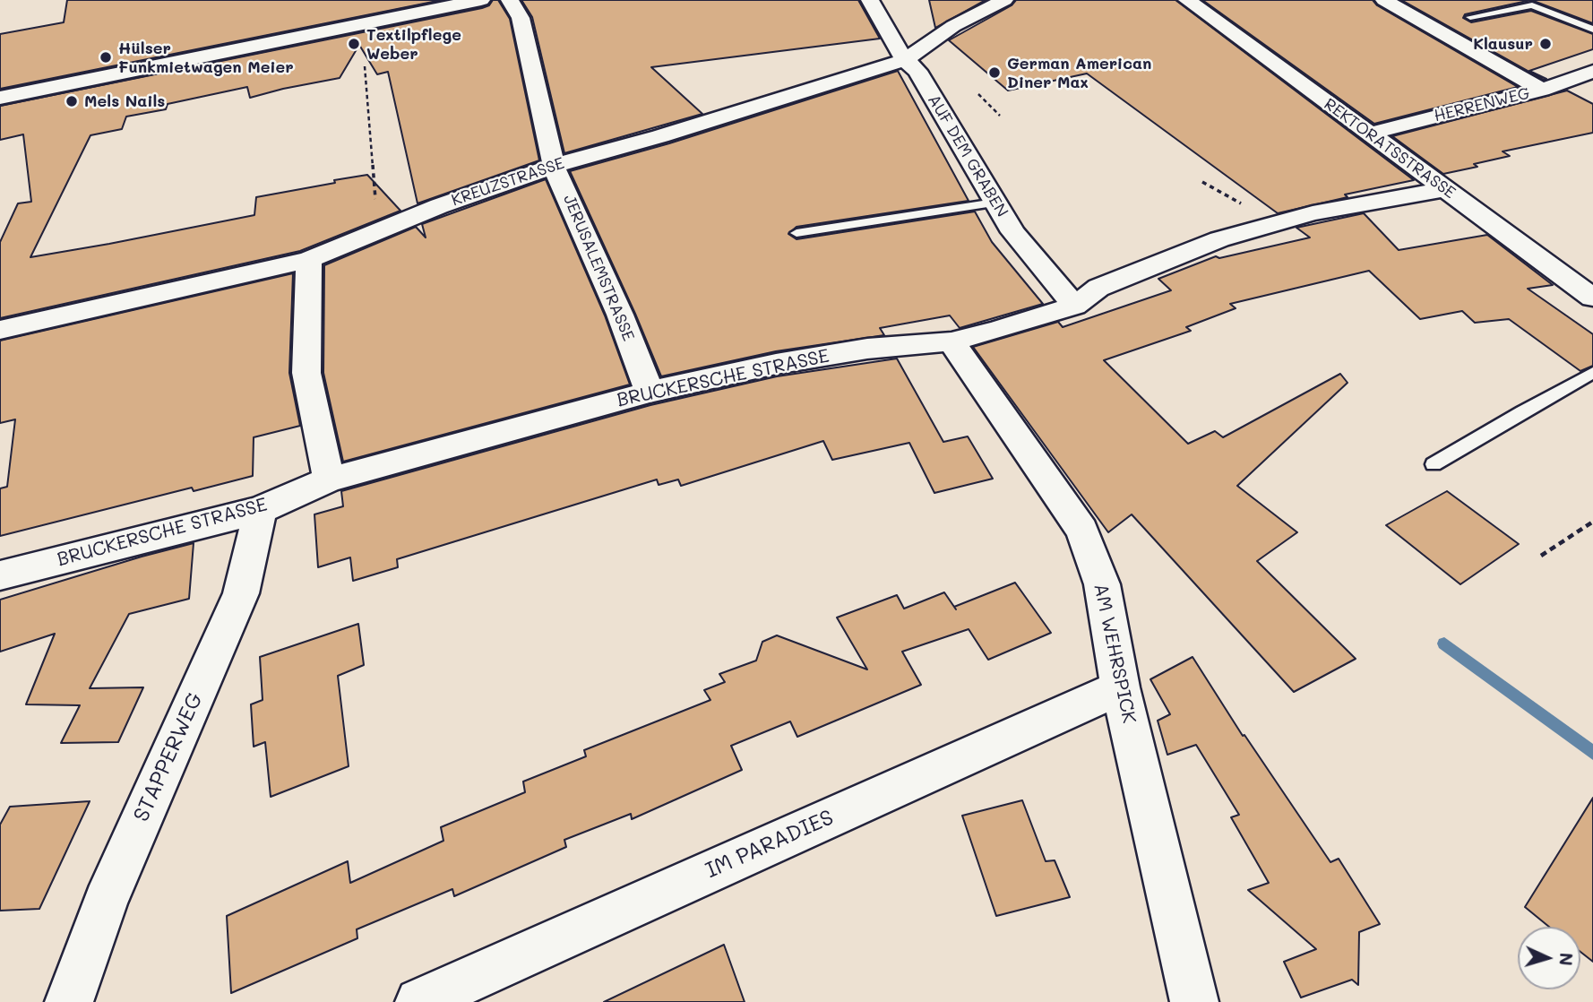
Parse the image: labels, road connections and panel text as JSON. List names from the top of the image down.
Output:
{
  "streets": {
    "street": [
      "HERRENWEG",
      "REKTORATSSTRASSE",
      "AUF DEM GRABEN",
      "KREUZSTRASSE",
      "JERUSALEMSTRASSE",
      "BRUCKERSCHE STRASSE",
      "AM WEHRSPICK",
      "STAPPERWEG",
      "IM PARADIES"
    ]
  },
  "crossings": [
    ["HERRENWEG", "REKTORATSSTRASSE"],
    ["REKTORATSSTRASSE", "BRUCKERSCHE STRASSE"],
    ["AUF DEM GRABEN", "KREUZSTRASSE"],
    ["AUF DEM GRABEN", "BRUCKERSCHE STRASSE"],
    ["KREUZSTRASSE", "JERUSALEMSTRASSE"],
    ["JERUSALEMSTRASSE", "BRUCKERSCHE STRASSE"],
    ["BRUCKERSCHE STRASSE", "AM WEHRSPICK"],
    ["BRUCKERSCHE STRASSE", "STAPPERWEG"],
    ["AM WEHRSPICK", "IM PARADIES"]
  ],
  "places": [
    "Textilpflege Weber",
    "Klausur",
    "Hülser Funkmietwagen Meier",
    "German American Diner Max",
    "Mels Nails"
  ],
  "north": "right"
}
